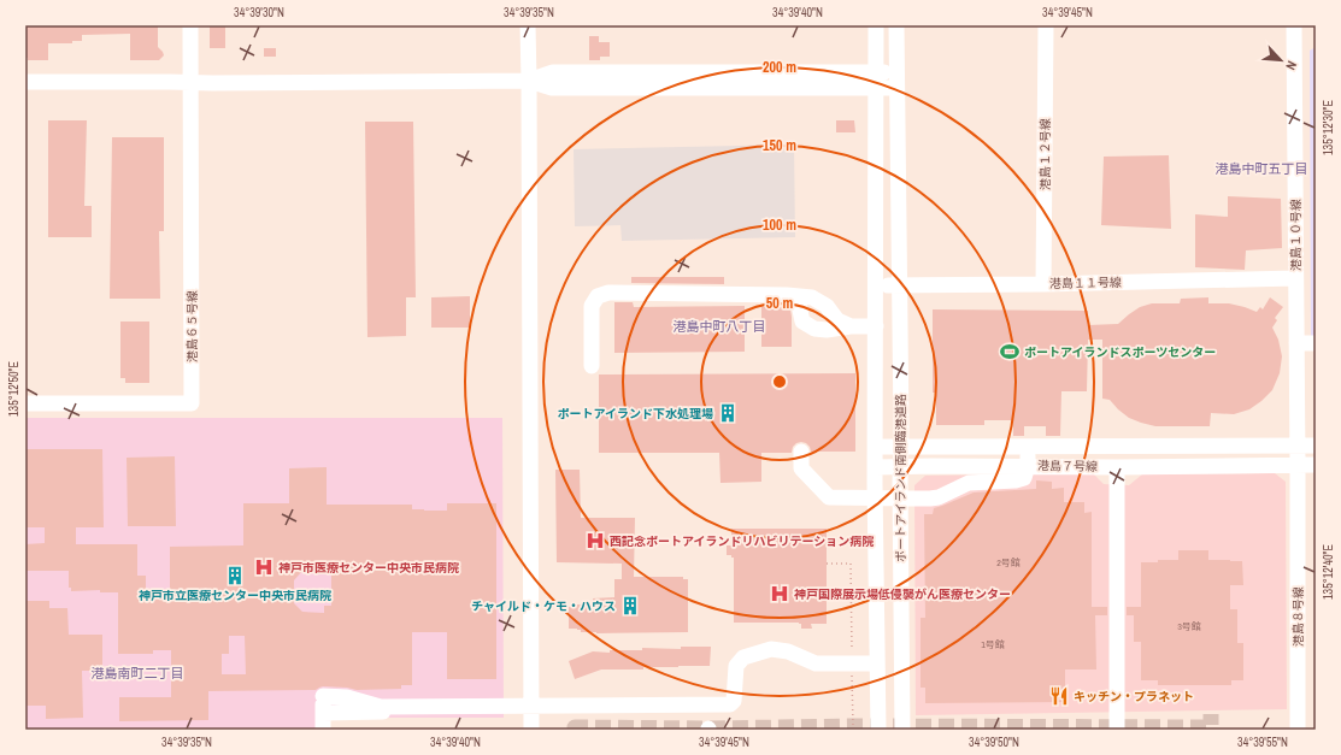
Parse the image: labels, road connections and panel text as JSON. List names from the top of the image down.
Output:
{
  "streets": {
    "street": [
      "港島１２号線",
      "港島１０号線",
      "港島１１号線",
      "港島６５号線",
      "港島７号線",
      "ポートアイランド南側臨港道路",
      "港島８号線"
    ]
  },
  "crossings": [
    ["港島１２号線", "港島１１号線"],
    ["港島１０号線", "港島１１号線"],
    ["港島１０号線", "港島７号線"],
    ["港島１０号線", "港島８号線"],
    ["港島１１号線", "ポートアイランド南側臨港道路"],
    ["港島７号線", "ポートアイランド南側臨港道路"],
    ["港島７号線", "港島８号線"]
  ],
  "districts": ["港島中町五丁目", "港島中町八丁目", "港島南町二丁目"],
  "places": {
    "sports": ["ポートアイランドスポーツセンター"],
    "building": ["ポートアイランド下水処理場", "神戸市立医療センター中央市民病院", "チャイルド・ケモ・ハウス"],
    "hospital": ["西記念ポートアイランドリハビリテーション病院", "神戸市医療センター中央市民病院", "神戸国際展示場低侵襲がん医療センター"],
    "restaurant": ["キッチン・プラネット"]
  },
  "house_numbers": ["2号館", "3号館", "1号館"],
  "north": "bottom right",
  "coordinates": [
    "34°39'30\"N",
    "34°39'35\"N",
    "34°39'40\"N",
    "34°39'45\"N",
    "135°12'30\"E",
    "135°12'50\"E",
    "135°12'40\"E",
    "34°39'50\"N",
    "34°39'55\"N"
  ],
  "rings": [
    "200 m",
    "150 m",
    "100 m",
    "50 m"
  ]
}
